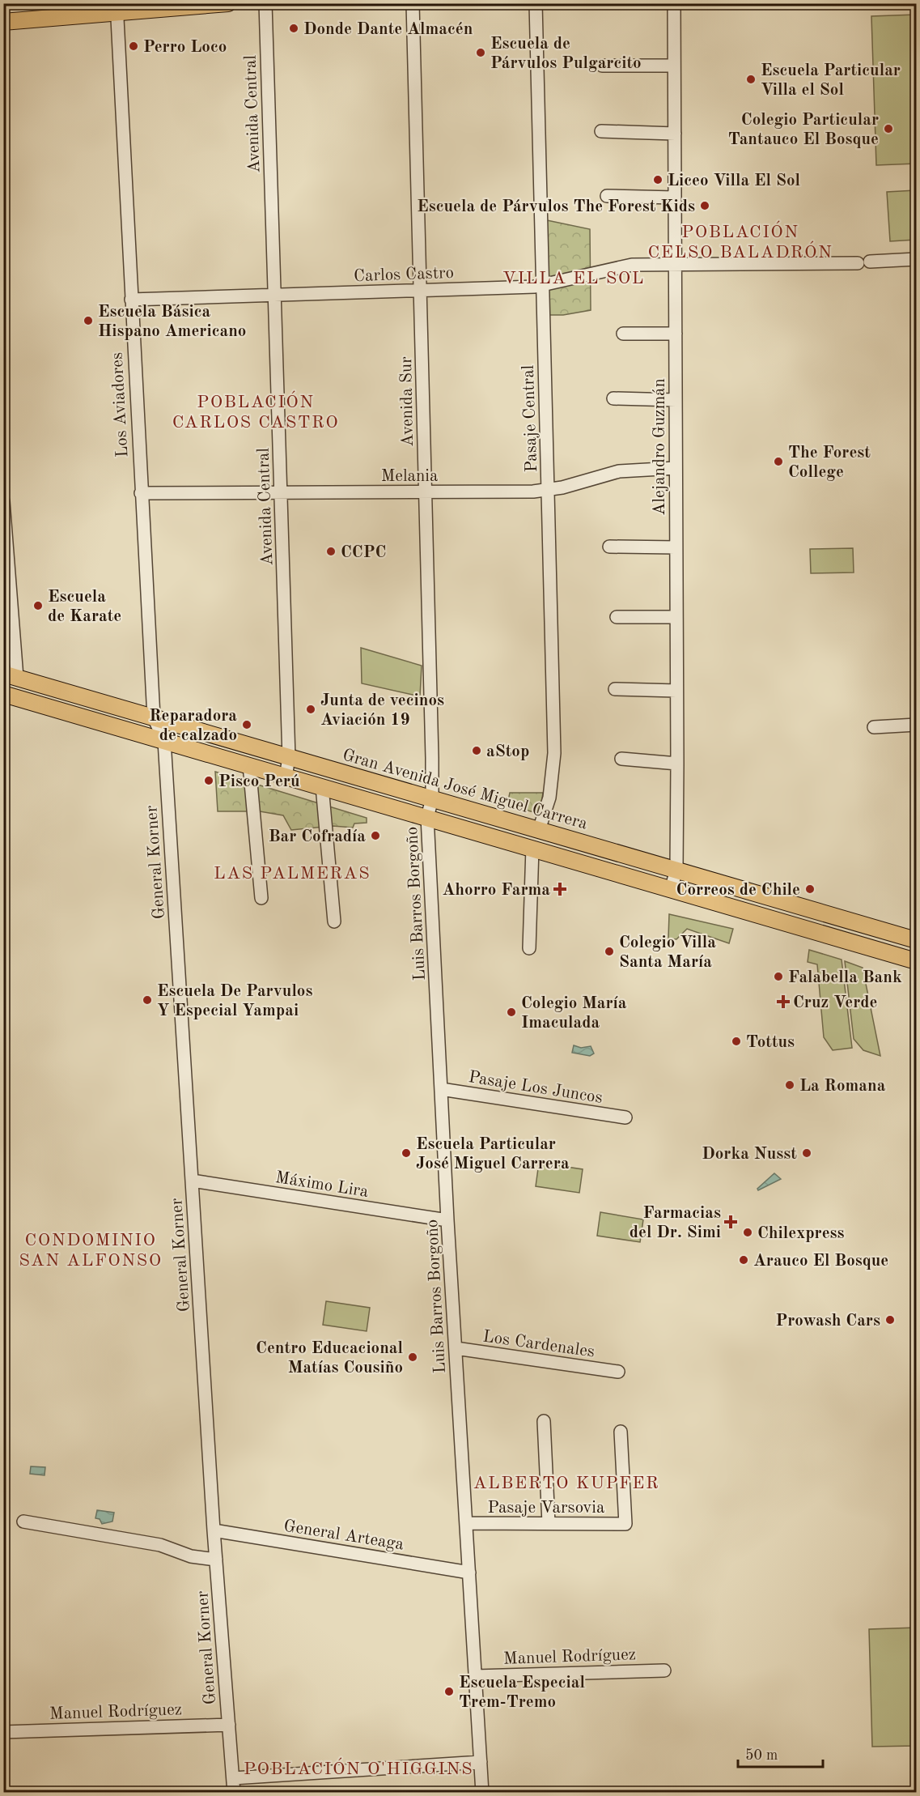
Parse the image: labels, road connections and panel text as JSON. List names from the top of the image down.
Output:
{
  "streets": {
    "main road": ["Gran Avenida José Miguel Carrera"],
    "street": [
      "Avenida Central",
      "Carlos Castro",
      "Avenida Sur",
      "Los Aviadores",
      "Pasaje Central",
      "Alejandro Guzmán",
      "Melania",
      "General Korner",
      "Luis Barros Borgoño",
      "Pasaje Los Juncos",
      "Máximo Lira",
      "Los Cardenales",
      "Pasaje Varsovia",
      "General Arteaga",
      "Manuel Rodríguez"
    ]
  },
  "crossings": [
    ["Avenida Central", "Carlos Castro"],
    ["Avenida Central", "Melania"],
    ["Avenida Central", "Gran Avenida José Miguel Carrera"],
    ["Carlos Castro", "Avenida Sur"],
    ["Carlos Castro", "Los Aviadores"],
    ["Carlos Castro", "Pasaje Central"],
    ["Carlos Castro", "Alejandro Guzmán"],
    ["Avenida Sur", "Melania"],
    ["Avenida Sur", "Gran Avenida José Miguel Carrera"],
    ["Avenida Sur", "Luis Barros Borgoño"],
    ["Los Aviadores", "Melania"],
    ["Los Aviadores", "Gran Avenida José Miguel Carrera"],
    ["Los Aviadores", "General Korner"],
    ["Pasaje Central", "Melania"],
    ["Pasaje Central", "Gran Avenida José Miguel Carrera"],
    ["Alejandro Guzmán", "Melania"],
    ["Alejandro Guzmán", "Gran Avenida José Miguel Carrera"],
    ["Gran Avenida José Miguel Carrera", "General Korner"],
    ["Gran Avenida José Miguel Carrera", "Luis Barros Borgoño"],
    ["General Korner", "Máximo Lira"],
    ["General Korner", "General Arteaga"],
    ["General Korner", "Manuel Rodríguez"],
    ["Luis Barros Borgoño", "Pasaje Los Juncos"],
    ["Luis Barros Borgoño", "Máximo Lira"],
    ["Luis Barros Borgoño", "Los Cardenales"],
    ["Luis Barros Borgoño", "Pasaje Varsovia"],
    ["Luis Barros Borgoño", "General Arteaga"],
    ["Luis Barros Borgoño", "Manuel Rodríguez"]
  ],
  "districts": [
    "POBLACIÓN CELSO BALADRÓN",
    "VILLA EL SOL",
    "POBLACIÓN CARLOS CASTRO",
    "LAS PALMERAS",
    "CONDOMINIO SAN ALFONSO",
    "ALBERTO KUPFER",
    "POBLACIÓN O'HIGGINS"
  ],
  "places": {
    "other": [
      "Donde Dante Almacén",
      "Perro Loco",
      "Escuela de Párvulos Pulgarcito",
      "Escuela Particular Villa el Sol",
      "Colegio Particular Tantauco El Bosque",
      "Liceo Villa El Sol",
      "Escuela de Párvulos The Forest Kids",
      "Escuela Básica Hispano Americano",
      "The Forest College",
      "CCPC",
      "Escuela de Karate",
      "Junta de vecinos Aviación 19",
      "Reparadora de calzado",
      "aStop",
      "Pisco Perú",
      "Bar Cofradía",
      "Correos de Chile",
      "Colegio Villa Santa María",
      "Falabella Bank",
      "Escuela De Parvulos Y Especial Yampai",
      "Colegio María Imaculada",
      "Tottus",
      "La Romana",
      "Escuela Particular José Miguel Carrera",
      "Dorka Nusst",
      "Chilexpress",
      "Arauco El Bosque",
      "Prowash Cars",
      "Centro Educacional Matías Cousiño",
      "Escuela Especial Trem-Tremo"
    ],
    "health": ["Ahorro Farma", "Cruz Verde", "Farmacias del Dr. Simi"]
  },
  "scale_bar": "50 m"
}
